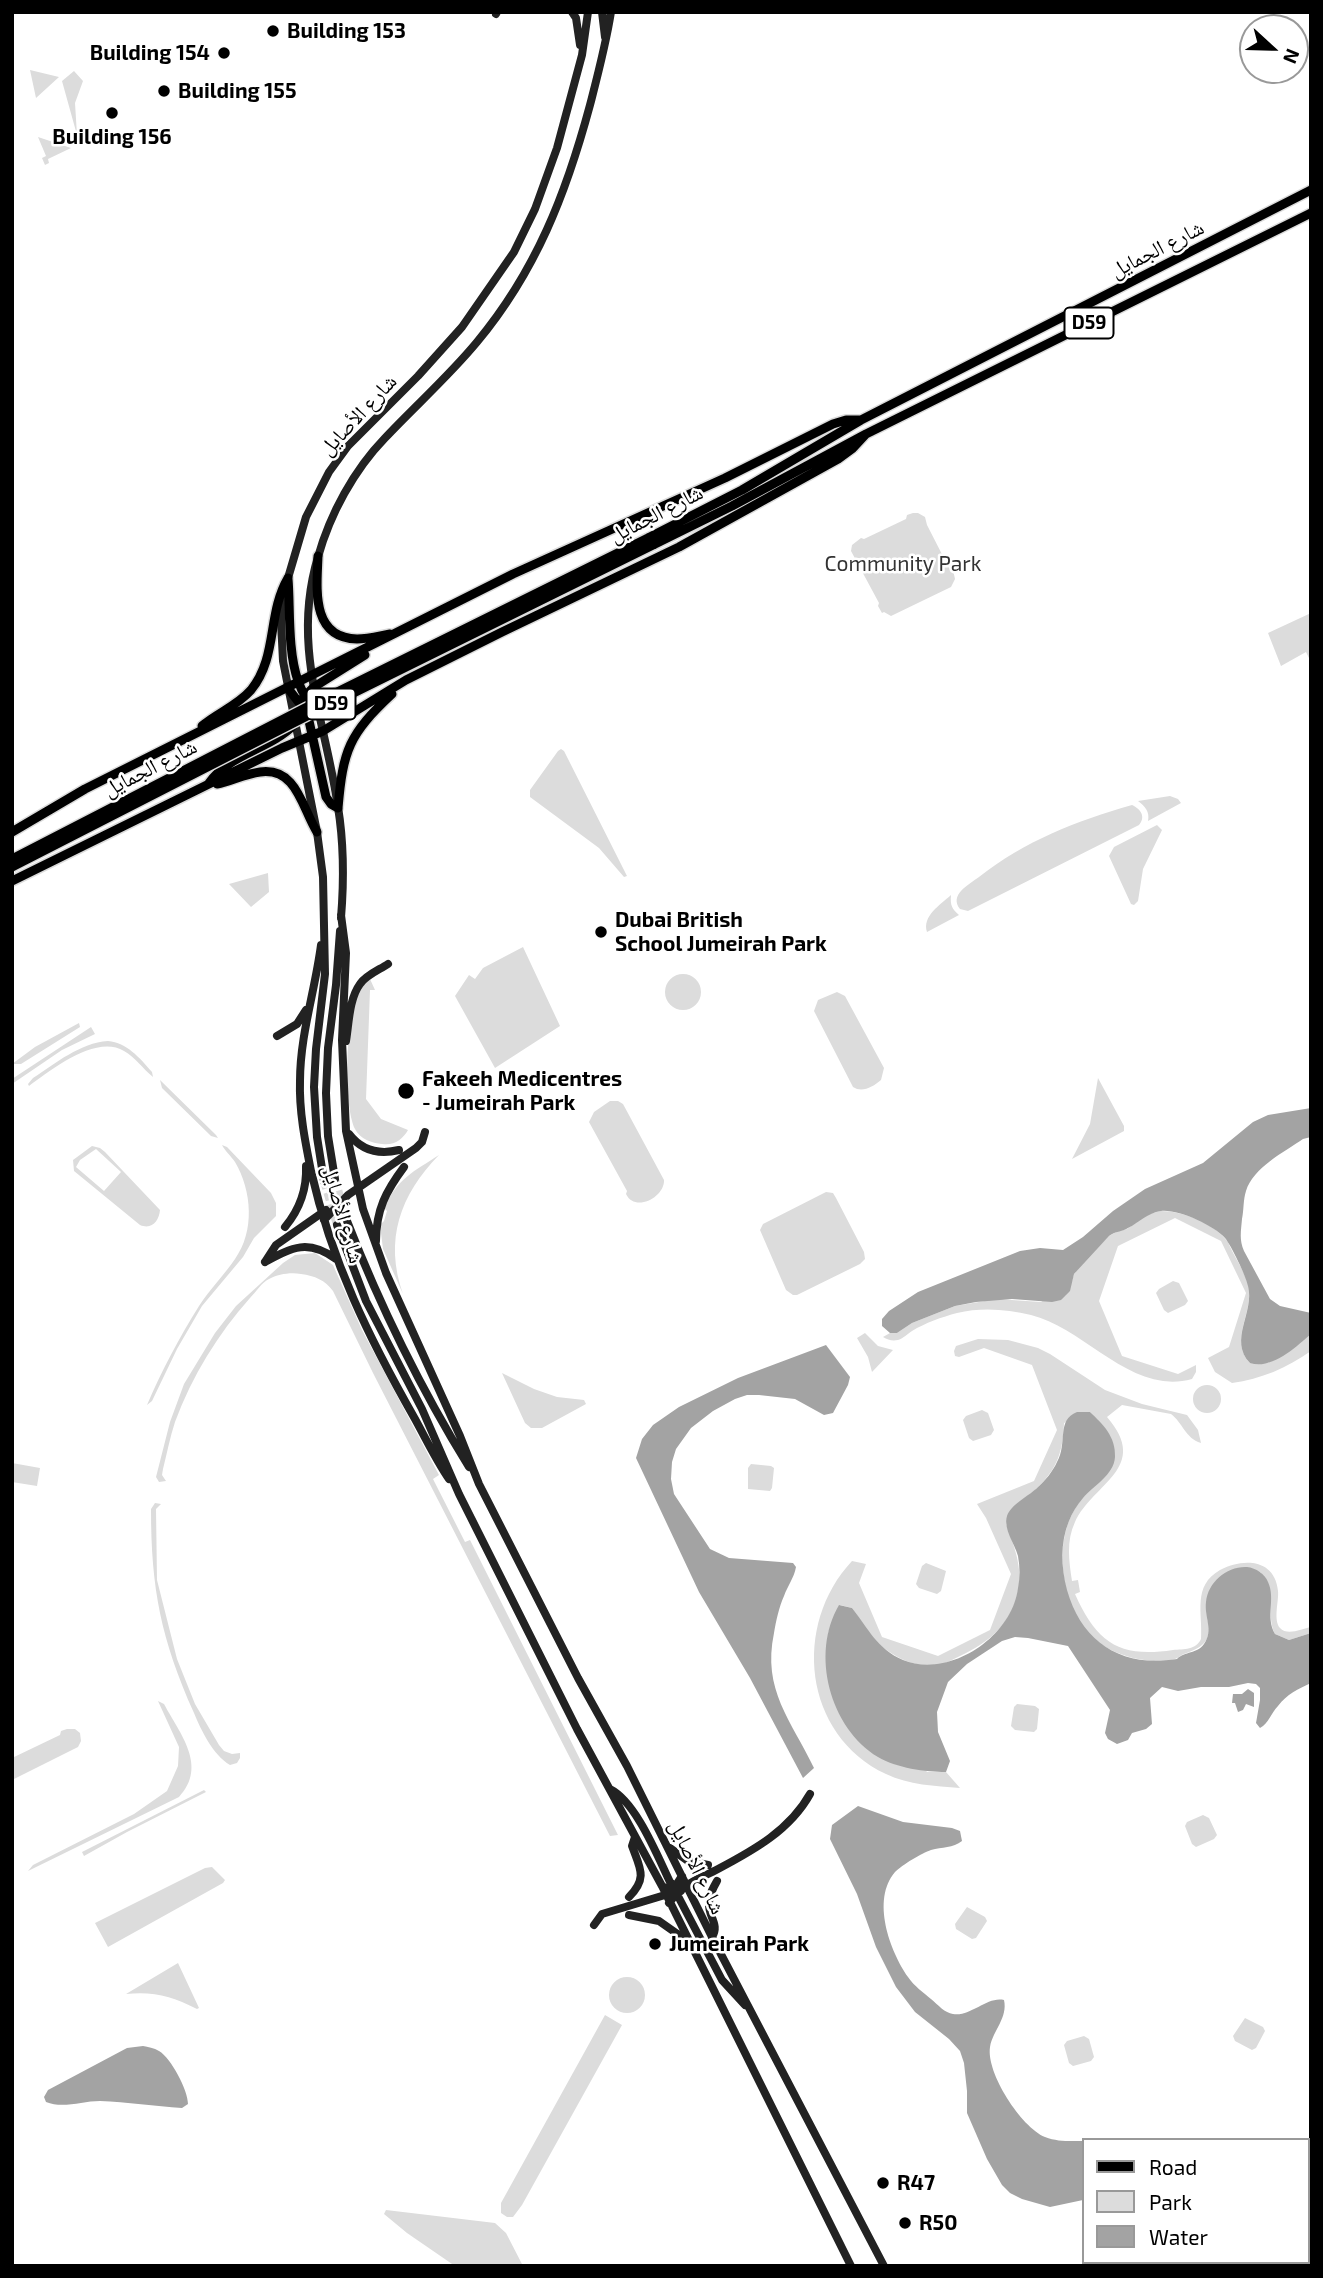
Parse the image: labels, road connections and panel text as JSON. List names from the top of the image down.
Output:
{
  "streets": {
    "main road": ["شارع الجمايل", "D59", "شارع الأصايل"]
  },
  "crossings": [
    ["شارع الجمايل", "D59"],
    ["D59", "شارع الأصايل"]
  ],
  "parks": ["Community Park"],
  "places": [
    "Building 153",
    "Building 154",
    "Building 155",
    "Building 156",
    "Dubai British School Jumeirah Park",
    "Fakeeh Medicentres - Jumeirah Park",
    "Jumeirah Park",
    "R47",
    "R50"
  ],
  "legend": ["Road", "Park", "Water"],
  "north": "right"
}
